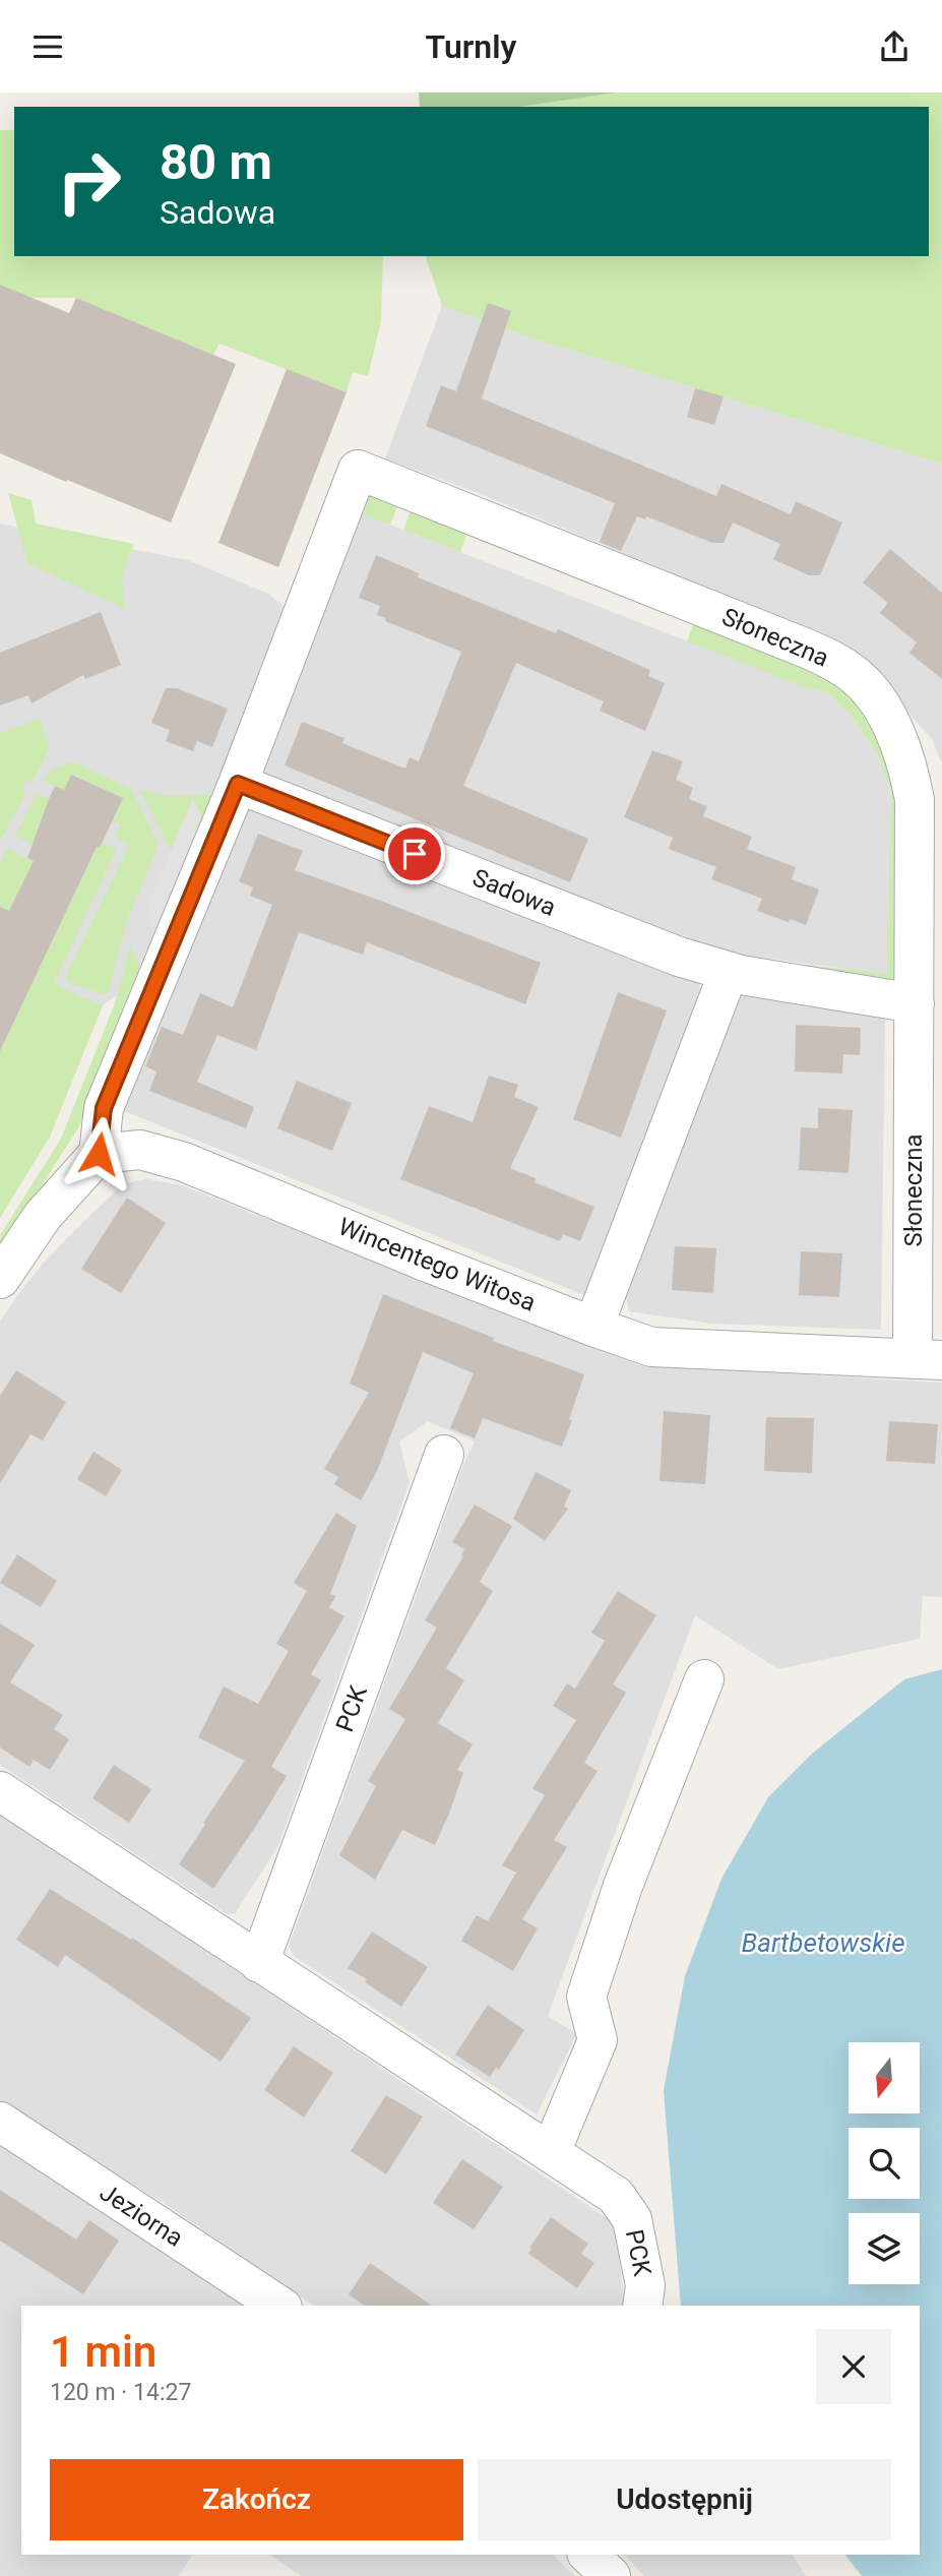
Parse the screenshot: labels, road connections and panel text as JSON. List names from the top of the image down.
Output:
{
  "streets": {
    "street": [
      "Słoneczna",
      "Sadowa",
      "Wincentego Witosa",
      "PCK",
      "Jeziorna"
    ]
  },
  "crossings": [
    ["Słoneczna", "Sadowa"],
    ["Słoneczna", "Wincentego Witosa"]
  ],
  "water": ["Bartbetowskie"],
  "north": "bottom",
  "page": {
    "header": "Turnly",
    "turn": ["80 m", "Sadowa"],
    "heading": ["1 min", "120 m · 14:27"],
    "buttons": ["Zakończ", "Udostępnij"]
  }
}
